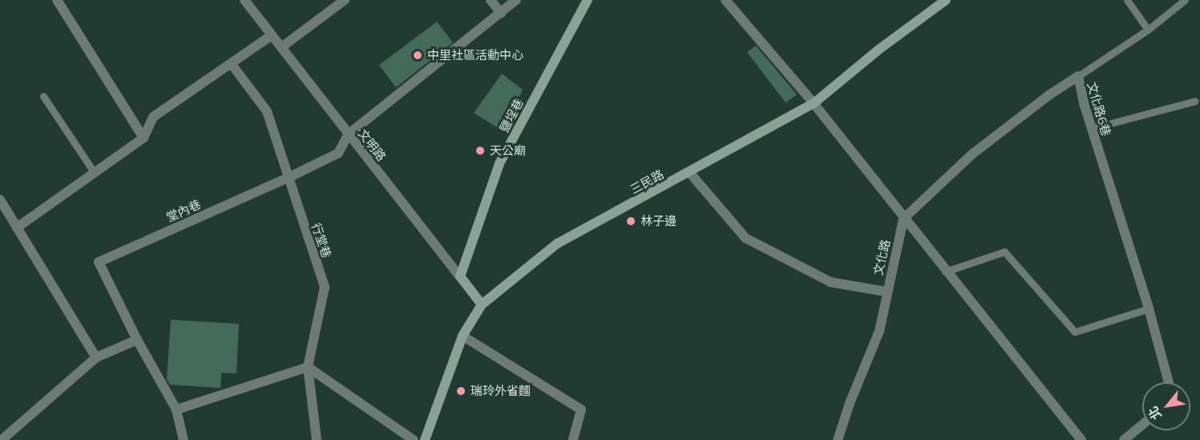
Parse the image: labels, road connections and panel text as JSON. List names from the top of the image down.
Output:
{
  "streets": {
    "main road": ["鹽埕巷", "文明路", "三民路"],
    "street": [
      "文化路6巷",
      "堂內巷",
      "行堂巷",
      "文化路"
    ]
  },
  "crossings": [
    ["文化路6巷", "文化路"],
    ["鹽埕巷", "文明路"],
    ["文明路", "三民路"],
    ["文明路", "堂內巷"],
    ["堂內巷", "行堂巷"]
  ],
  "places": [
    "中里社區活動中心",
    "天公廟",
    "林子邊",
    "瑞玲外省麵"
  ],
  "north": "bottom left"
}
